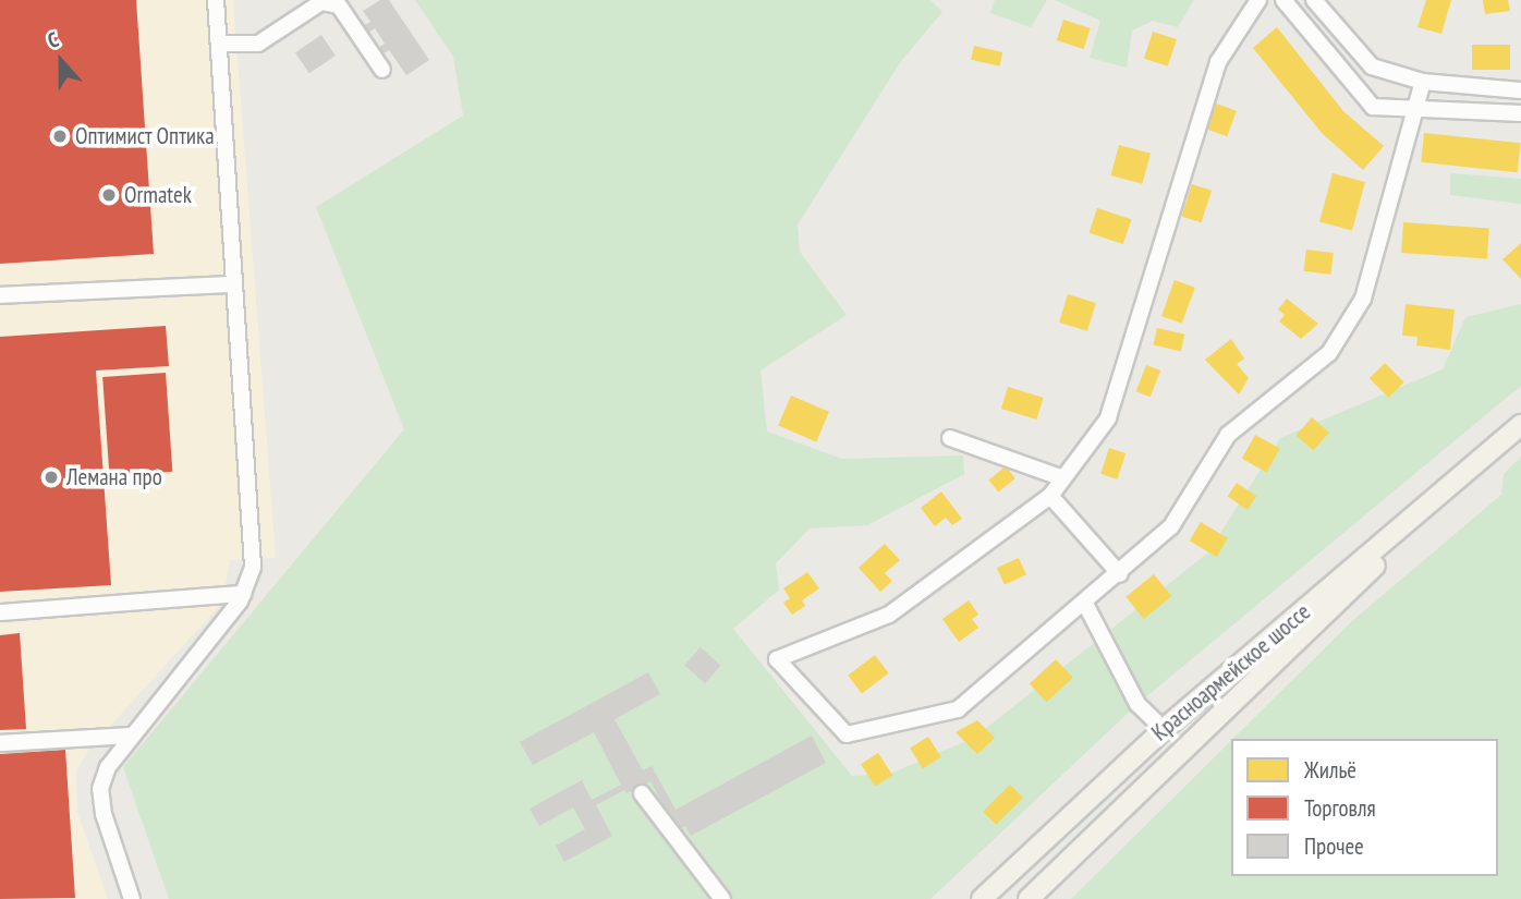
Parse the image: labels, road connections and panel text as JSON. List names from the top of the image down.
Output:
{
  "streets": {
    "main road": ["Красноармейское шоссе"]
  },
  "places": ["Оптимист Оптика", "Ormatek", "Лемана про"],
  "legend": ["Жильё", "Торговля", "Прочее"],
  "north": "top"
}
